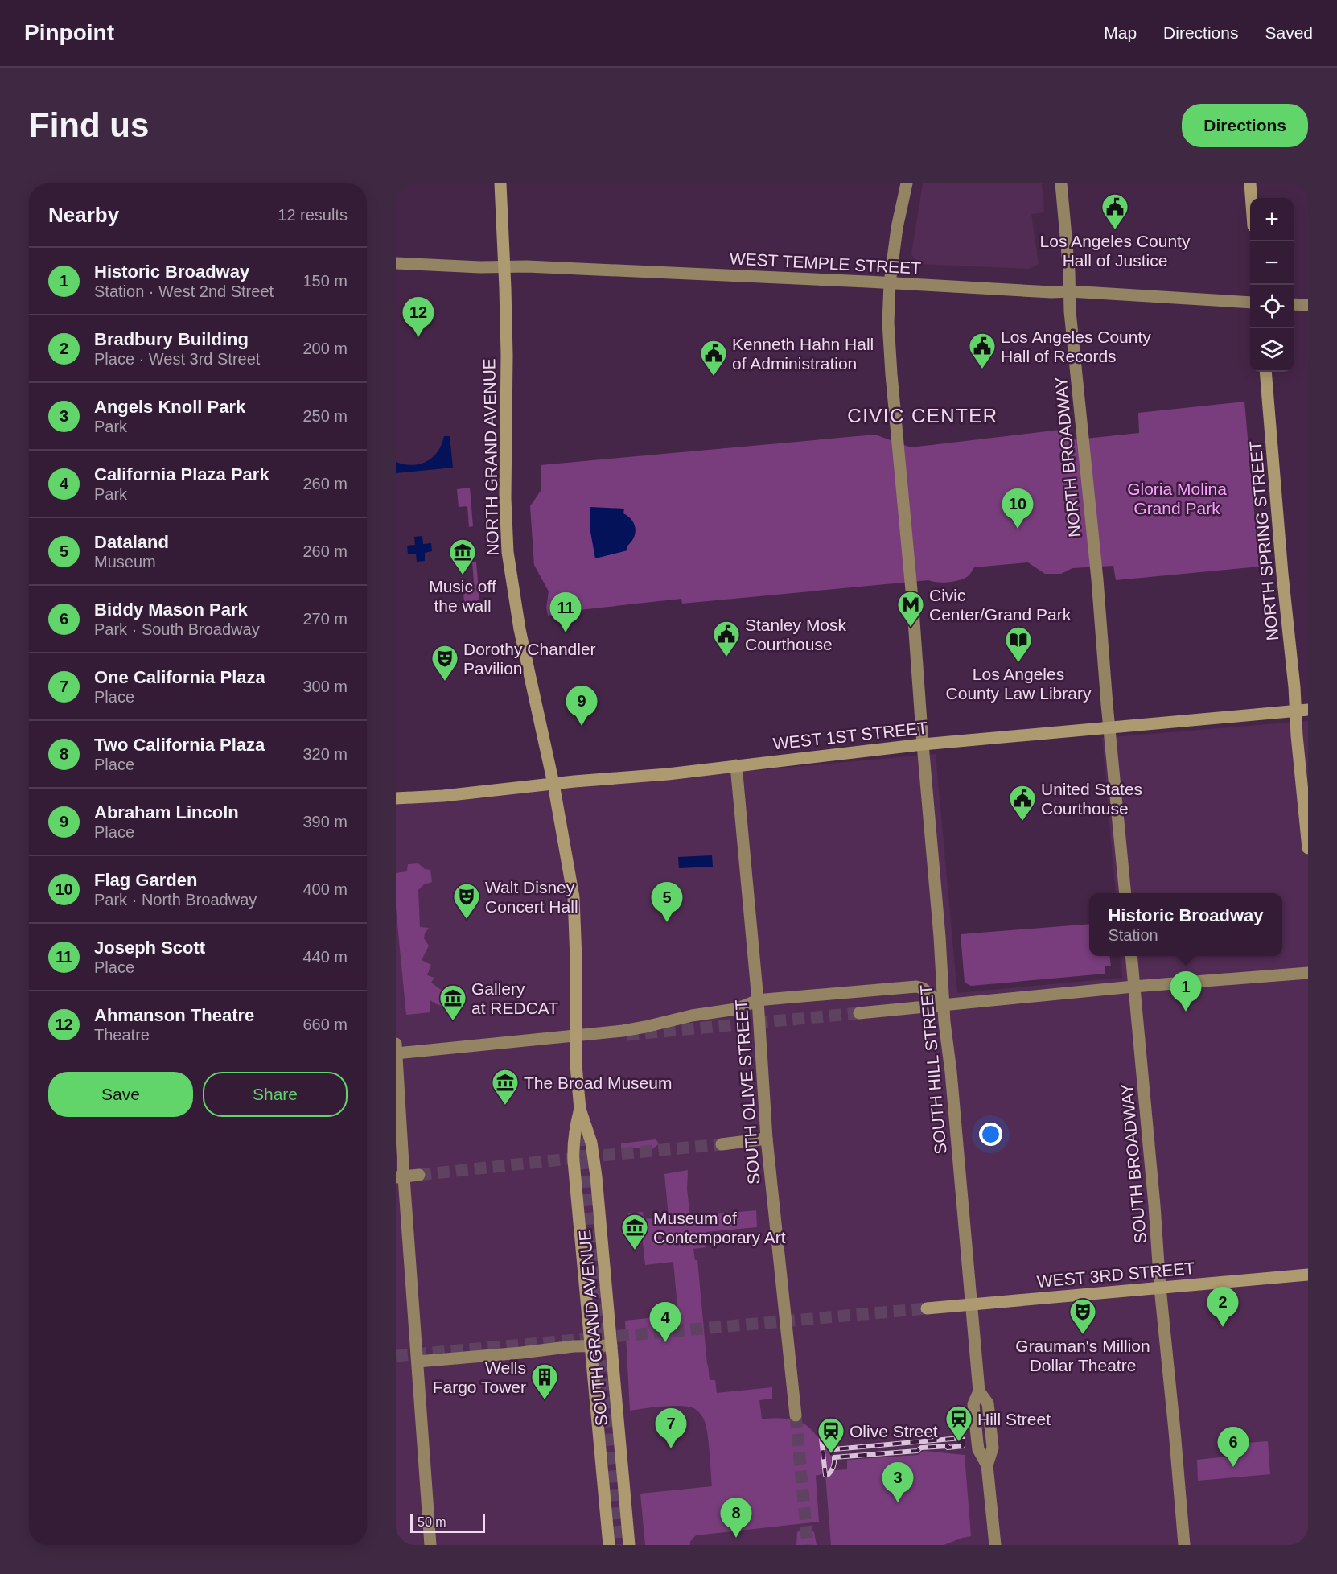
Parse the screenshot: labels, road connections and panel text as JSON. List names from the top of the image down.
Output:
{
  "streets": {
    "main road": [
      "WEST TEMPLE STREET",
      "NORTH GRAND AVENUE",
      "NORTH BROADWAY",
      "NORTH SPRING STREET",
      "WEST 1ST STREET",
      "SOUTH HILL STREET",
      "SOUTH OLIVE STREET",
      "SOUTH BROADWAY",
      "WEST 3RD STREET",
      "SOUTH GRAND AVENUE"
    ]
  },
  "crossings": [
    ["WEST TEMPLE STREET", "NORTH GRAND AVENUE"],
    ["WEST TEMPLE STREET", "NORTH BROADWAY"],
    ["WEST TEMPLE STREET", "SOUTH HILL STREET"],
    ["NORTH GRAND AVENUE", "WEST 1ST STREET"],
    ["NORTH GRAND AVENUE", "SOUTH GRAND AVENUE"],
    ["NORTH BROADWAY", "WEST 1ST STREET"],
    ["NORTH SPRING STREET", "WEST 1ST STREET"],
    ["WEST 1ST STREET", "SOUTH HILL STREET"],
    ["WEST 1ST STREET", "SOUTH OLIVE STREET"],
    ["WEST 1ST STREET", "SOUTH GRAND AVENUE"],
    ["SOUTH HILL STREET", "WEST 3RD STREET"],
    ["SOUTH BROADWAY", "WEST 3RD STREET"]
  ],
  "districts": ["CIVIC CENTER"],
  "parks": ["Gloria Molina Grand Park"],
  "places": {
    "public building": [
      "Los Angeles County Hall of Justice",
      "Los Angeles County Hall of Records",
      "Kenneth Hahn Hall of Administration",
      "Stanley Mosk Courthouse",
      "United States Courthouse"
    ],
    "museum": [
      "Music off the wall",
      "Gallery at REDCAT",
      "The Broad Museum",
      "Museum of Contemporary Art"
    ],
    "metro station": ["Civic Center/Grand Park"],
    "library": ["Los Angeles County Law Library"],
    "theatre": ["Dorothy Chandler Pavilion", "Walt Disney Concert Hall", "Grauman's Million Dollar Theatre"],
    "building": ["Wells Fargo Tower"],
    "station": ["Hill Street", "Olive Street"]
  },
  "scale_bar": "50 m",
  "page": {
    "header": "Pinpoint",
    "nav": ["Map", "Directions", "Saved"],
    "buttons": [
      "Directions",
      ["Save", "Share"]
    ],
    "title": "Find us",
    "heading": ["Nearby", "12 results"],
    "map_buttons": ["+", "−"],
    "list": [
      {
        "mark": "1",
        "name": "Historic Broadway",
        "note": "Station · West 2nd Street",
        "value": "150 m"
      },
      {
        "mark": "2",
        "name": "Bradbury Building",
        "note": "Place · West 3rd Street",
        "value": "200 m"
      },
      {
        "mark": "3",
        "name": "Angels Knoll Park",
        "note": "Park",
        "value": "250 m"
      },
      {
        "mark": "4",
        "name": "California Plaza Park",
        "note": "Park",
        "value": "260 m"
      },
      {
        "mark": "5",
        "name": "Dataland",
        "note": "Museum",
        "value": "260 m"
      },
      {
        "mark": "6",
        "name": "Biddy Mason Park",
        "note": "Park · South Broadway",
        "value": "270 m"
      },
      {
        "mark": "7",
        "name": "One California Plaza",
        "note": "Place",
        "value": "300 m"
      },
      {
        "mark": "8",
        "name": "Two California Plaza",
        "note": "Place",
        "value": "320 m"
      },
      {
        "mark": "9",
        "name": "Abraham Lincoln",
        "note": "Place",
        "value": "390 m"
      },
      {
        "mark": "10",
        "name": "Flag Garden",
        "note": "Park · North Broadway",
        "value": "400 m"
      },
      {
        "mark": "11",
        "name": "Joseph Scott",
        "note": "Place",
        "value": "440 m"
      },
      {
        "mark": "12",
        "name": "Ahmanson Theatre",
        "note": "Theatre",
        "value": "660 m"
      }
    ],
    "pins": [
      "12",
      "10",
      "11",
      "9",
      "5",
      "1",
      "2",
      "4",
      "7",
      "6",
      "3",
      "8"
    ],
    "popup": ["Historic Broadway", "Station"],
    "scale": "50 m"
  }
}
